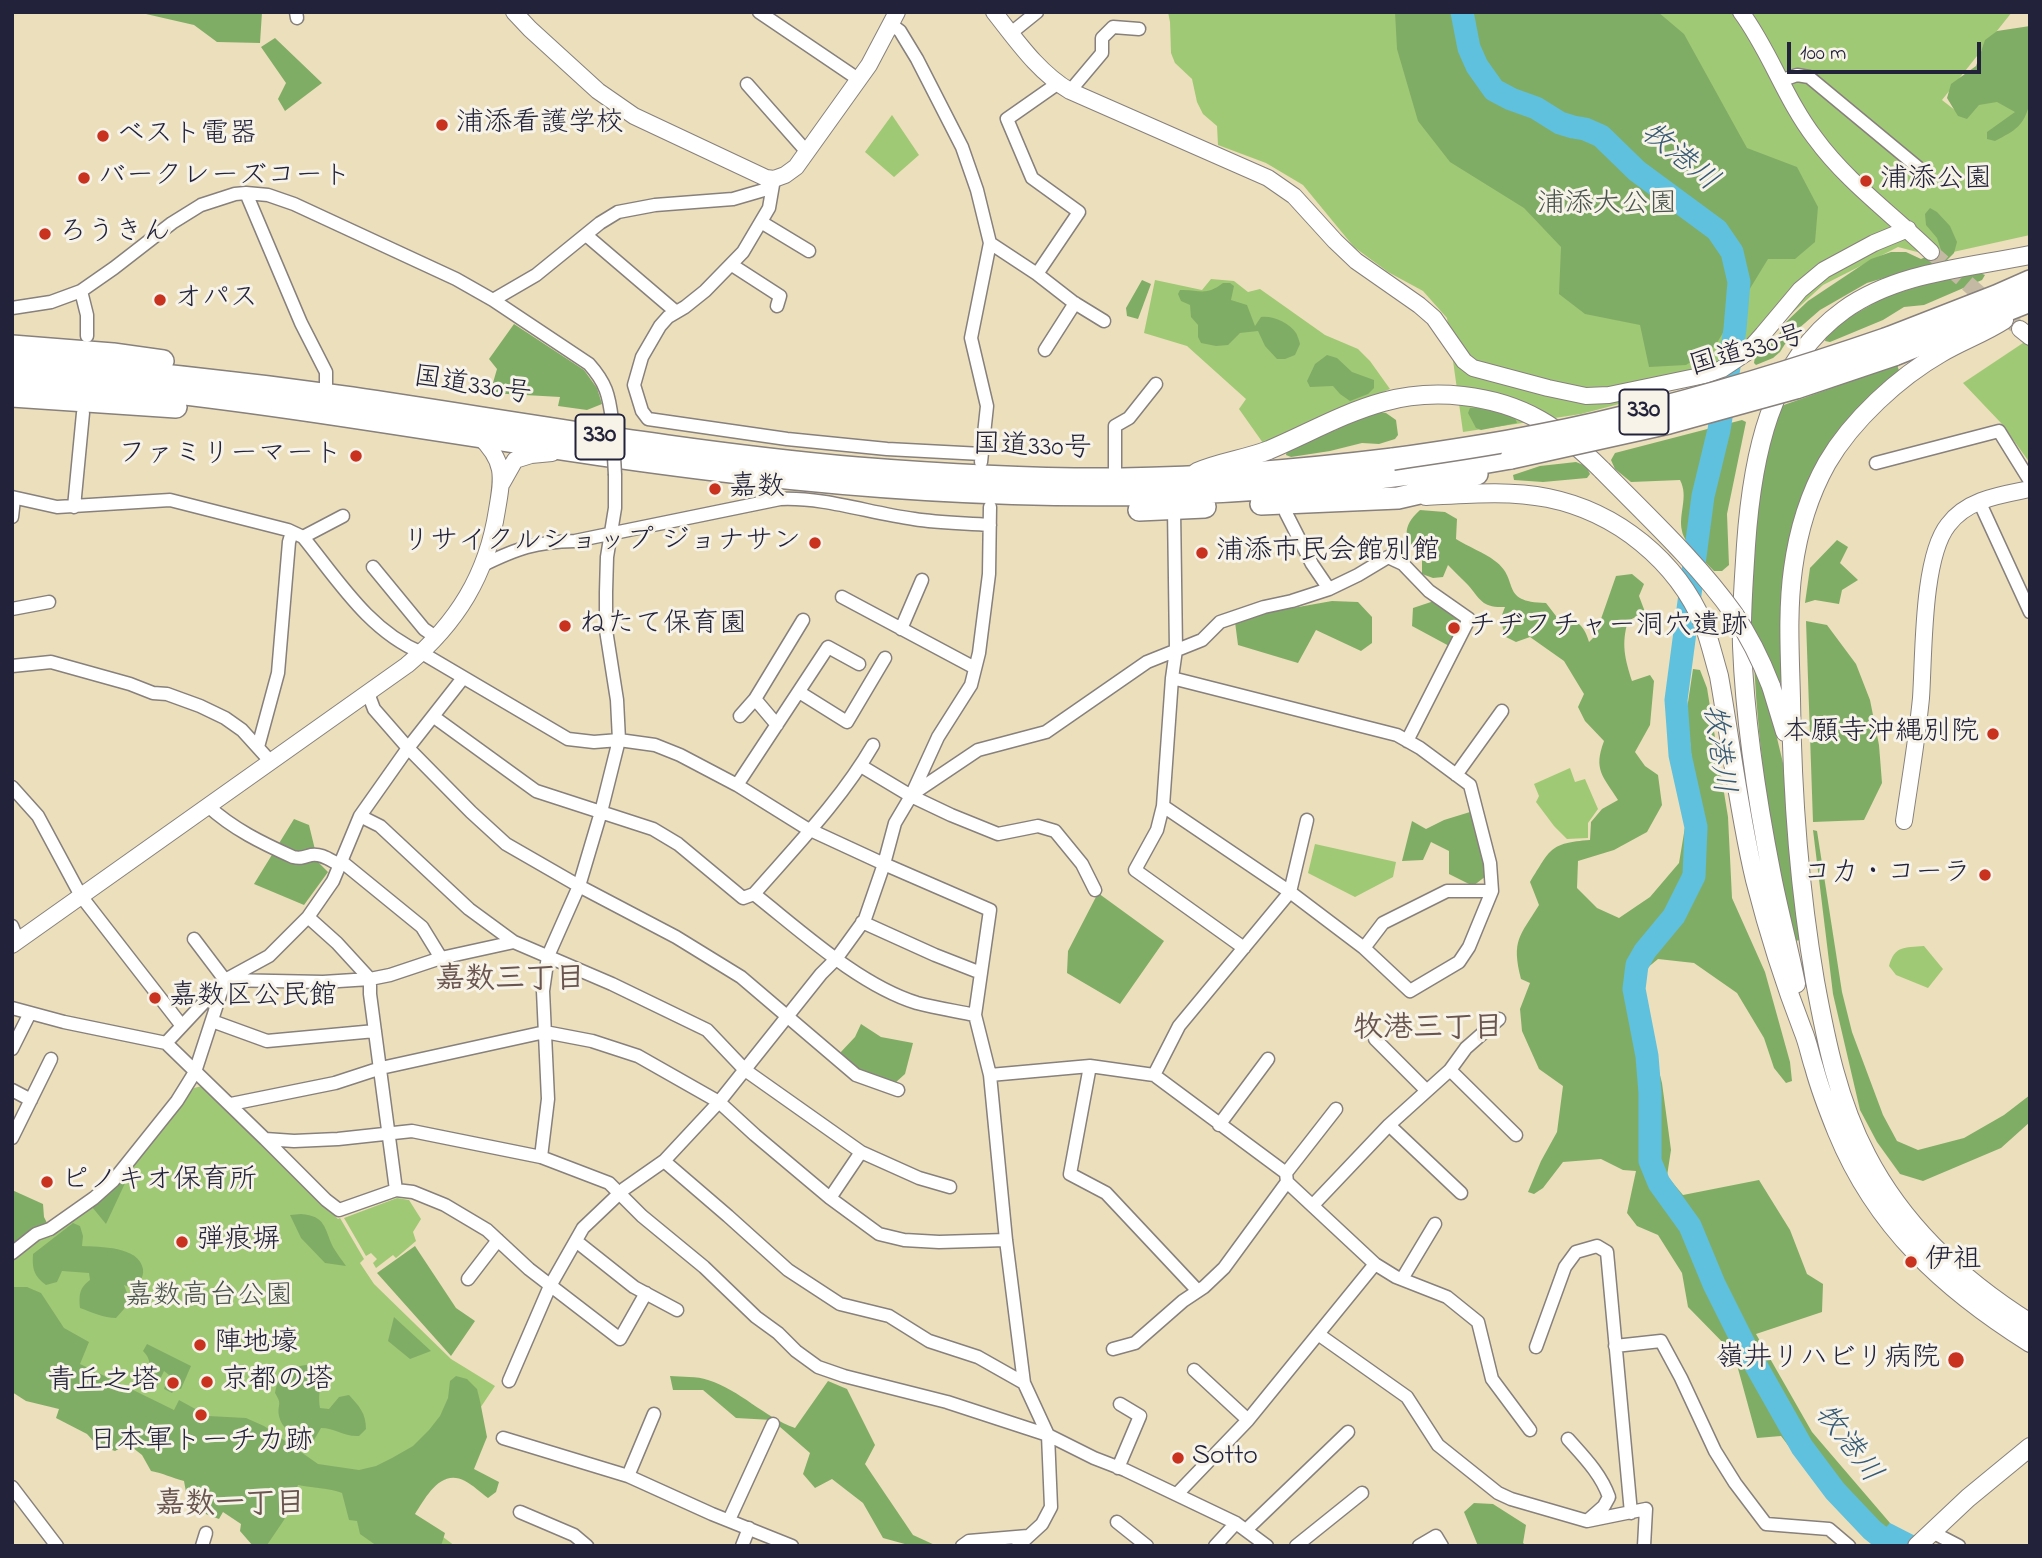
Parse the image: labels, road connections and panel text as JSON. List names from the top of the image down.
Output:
{
  "streets": {
    "highway": ["国道330号", "330"]
  },
  "districts": ["嘉数三丁目", "牧港三丁目", "嘉数一丁目"],
  "water": ["牧港川"],
  "parks": ["浦添大公園", "嘉数高台公園"],
  "places": [
    "浦添看護学校",
    "ベスト電器",
    "バークレーズコート",
    "浦添公園",
    "ろうきん",
    "オパス",
    "ファミリーマート",
    "嘉数",
    "リサイクルショップ ジョナサン",
    "浦添市民会館別館",
    "ねたて保育園",
    "チヂフチャー洞穴遺跡",
    "本願寺沖縄別院",
    "コカ・コーラ",
    "嘉数区公民館",
    "ピノキオ保育所",
    "弾痕塀",
    "伊祖",
    "陣地壕",
    "嶺井リハビリ病院",
    "京都の塔",
    "青丘之塔",
    "日本軍トーチカ跡",
    "Sotto"
  ],
  "scale_bar": "100 m"
}
